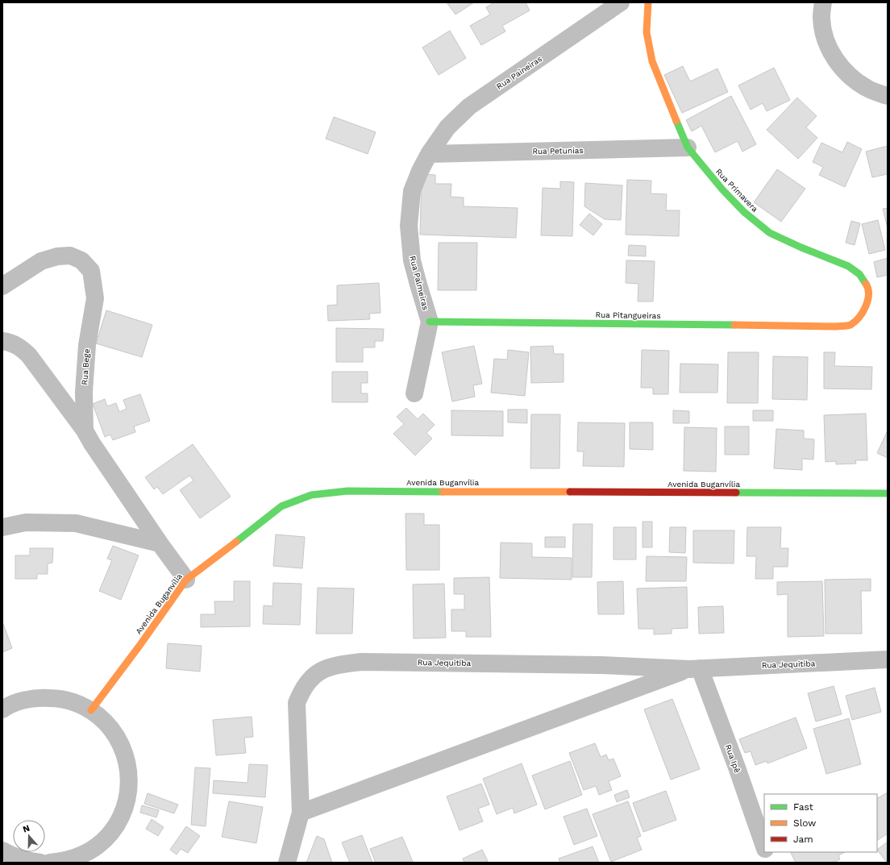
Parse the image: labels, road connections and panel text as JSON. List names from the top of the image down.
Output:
{
  "streets": {
    "street": [
      "Rua Paineiras",
      "Rua Petunias",
      "Rua Primavera",
      "Rua Palmeiras",
      "Rua Pitangueiras",
      "Rua Bege",
      "Avenida Buganvília",
      "Rua Jequitiba",
      "Rua Ipê"
    ]
  },
  "crossings": [
    ["Rua Paineiras", "Rua Petunias"],
    ["Rua Paineiras", "Rua Palmeiras"],
    ["Rua Petunias", "Rua Primavera"],
    ["Rua Petunias", "Rua Palmeiras"],
    ["Rua Primavera", "Rua Pitangueiras"],
    ["Rua Palmeiras", "Rua Pitangueiras"],
    ["Rua Bege", "Avenida Buganvília"],
    ["Rua Jequitiba", "Rua Ipê"]
  ],
  "legend": ["Fast", "Slow", "Jam"],
  "north": "top"
}
